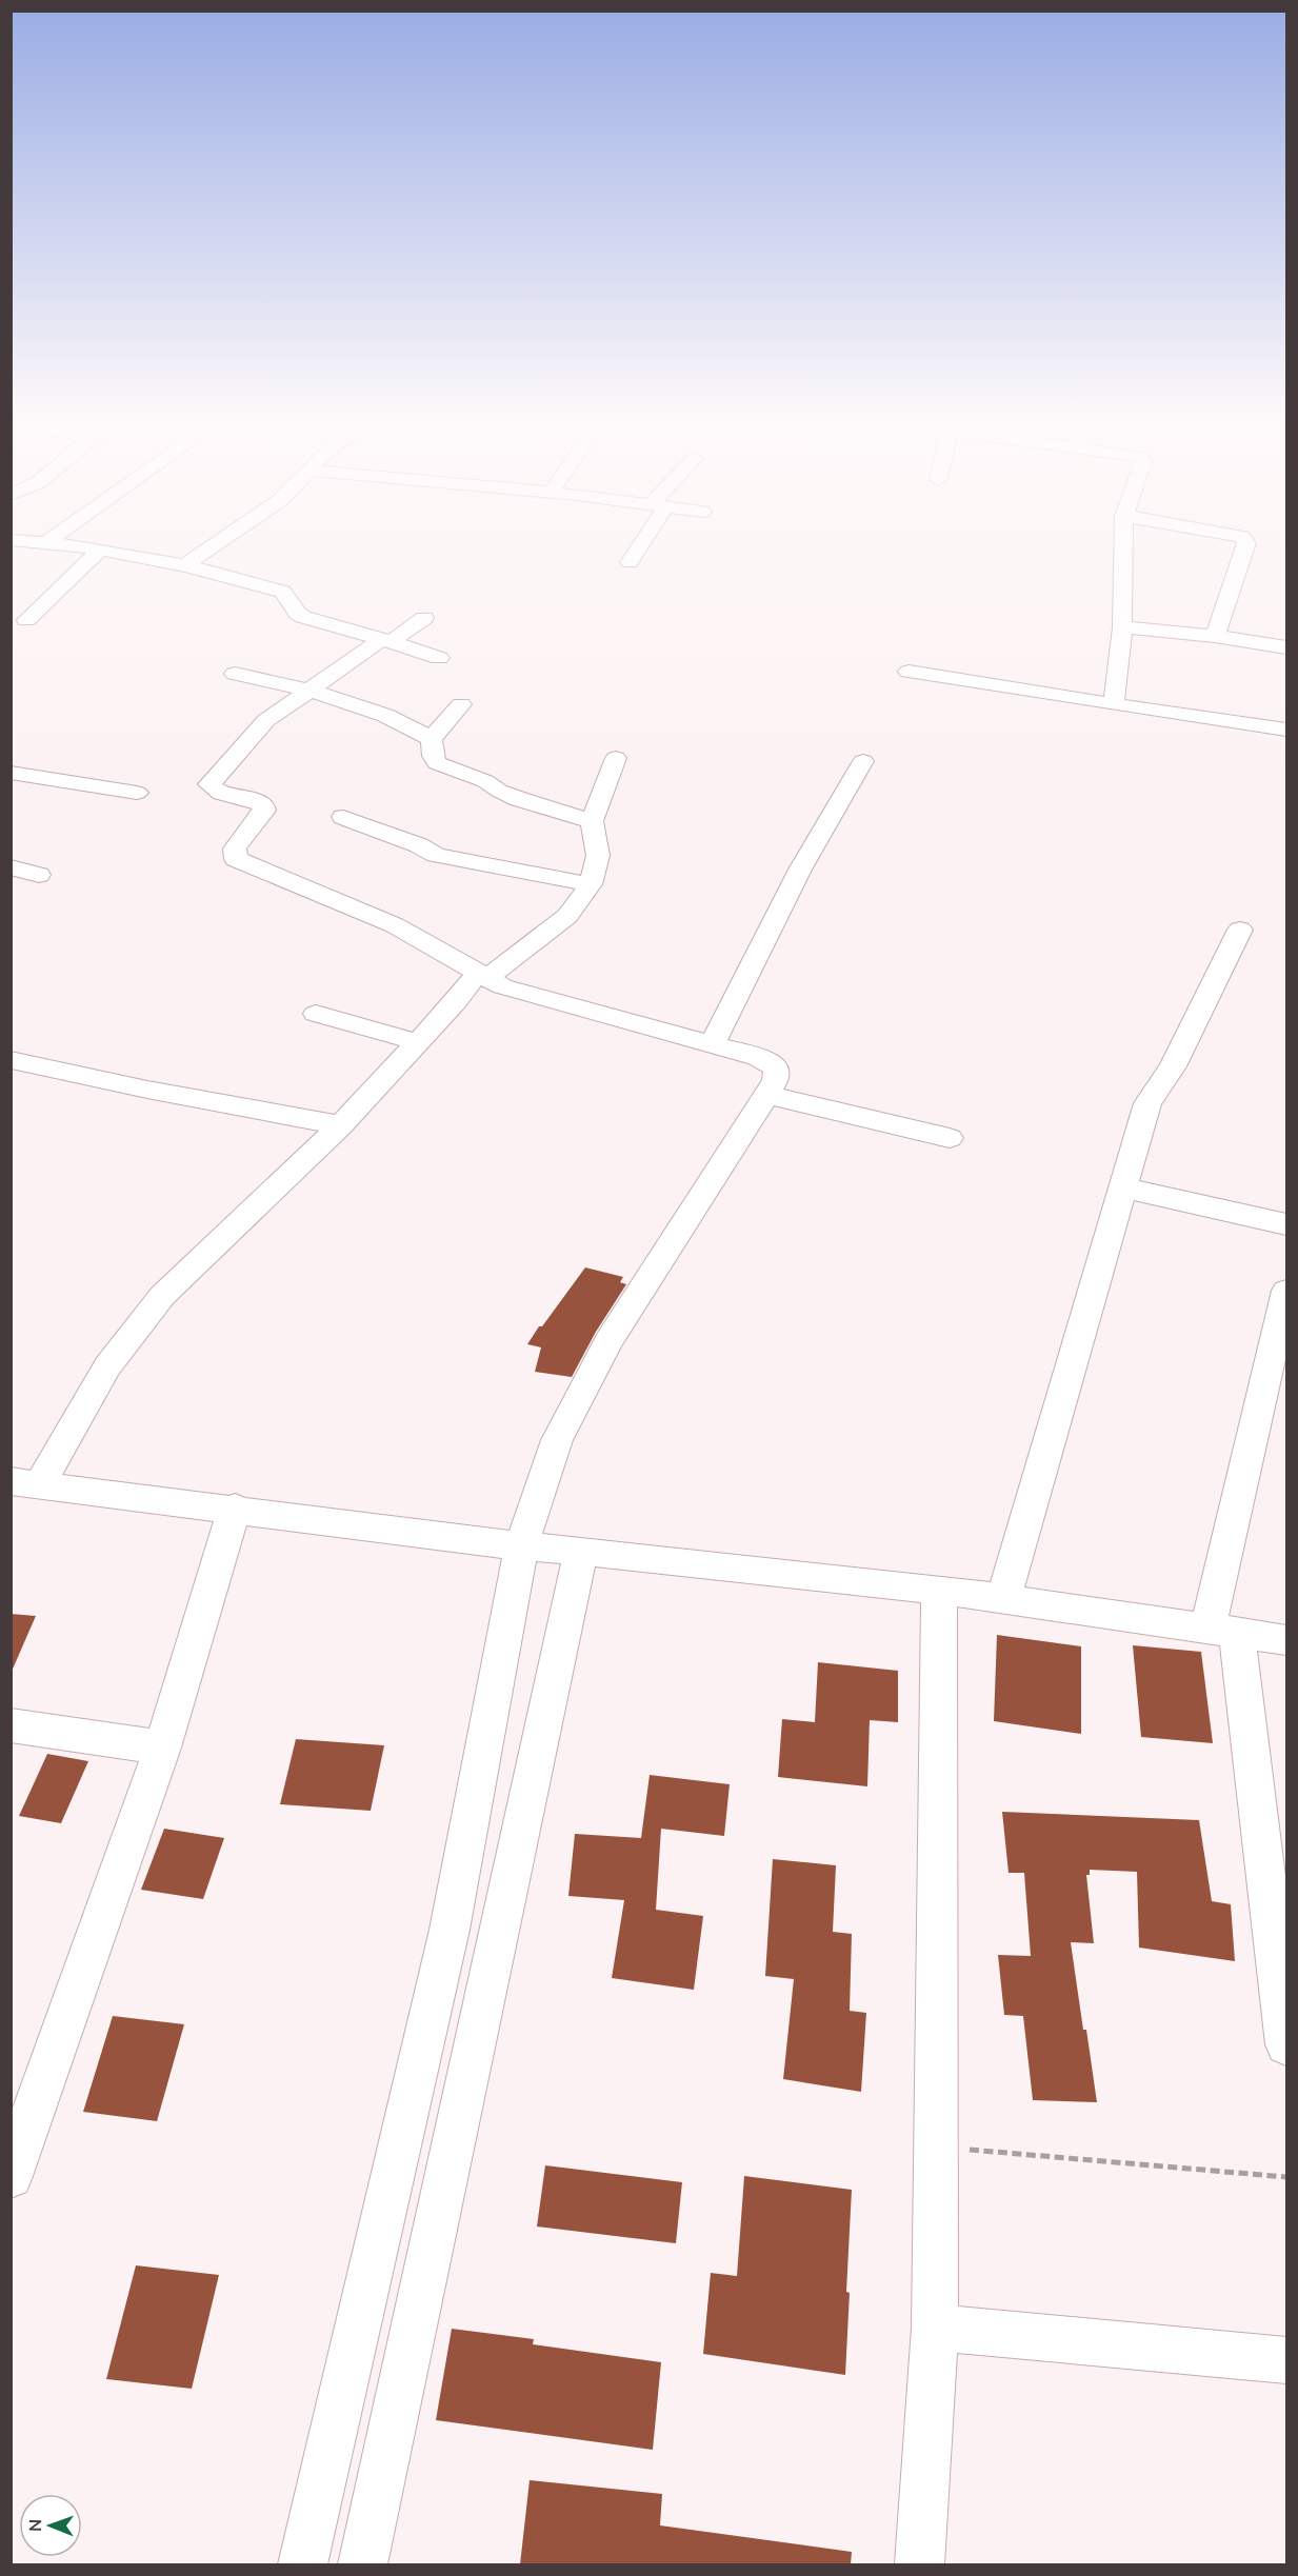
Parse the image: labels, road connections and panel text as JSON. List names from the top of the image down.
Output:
{
  "north": "left"
}
